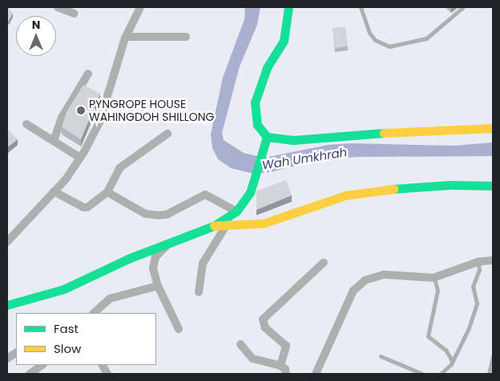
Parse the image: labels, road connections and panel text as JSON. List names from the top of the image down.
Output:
{
  "water": ["Wah Umkhrah"],
  "places": ["PYNGROPE HOUSE WAHINGDOH SHILLONG"],
  "legend": ["Fast", "Slow"],
  "north": "top"
}
